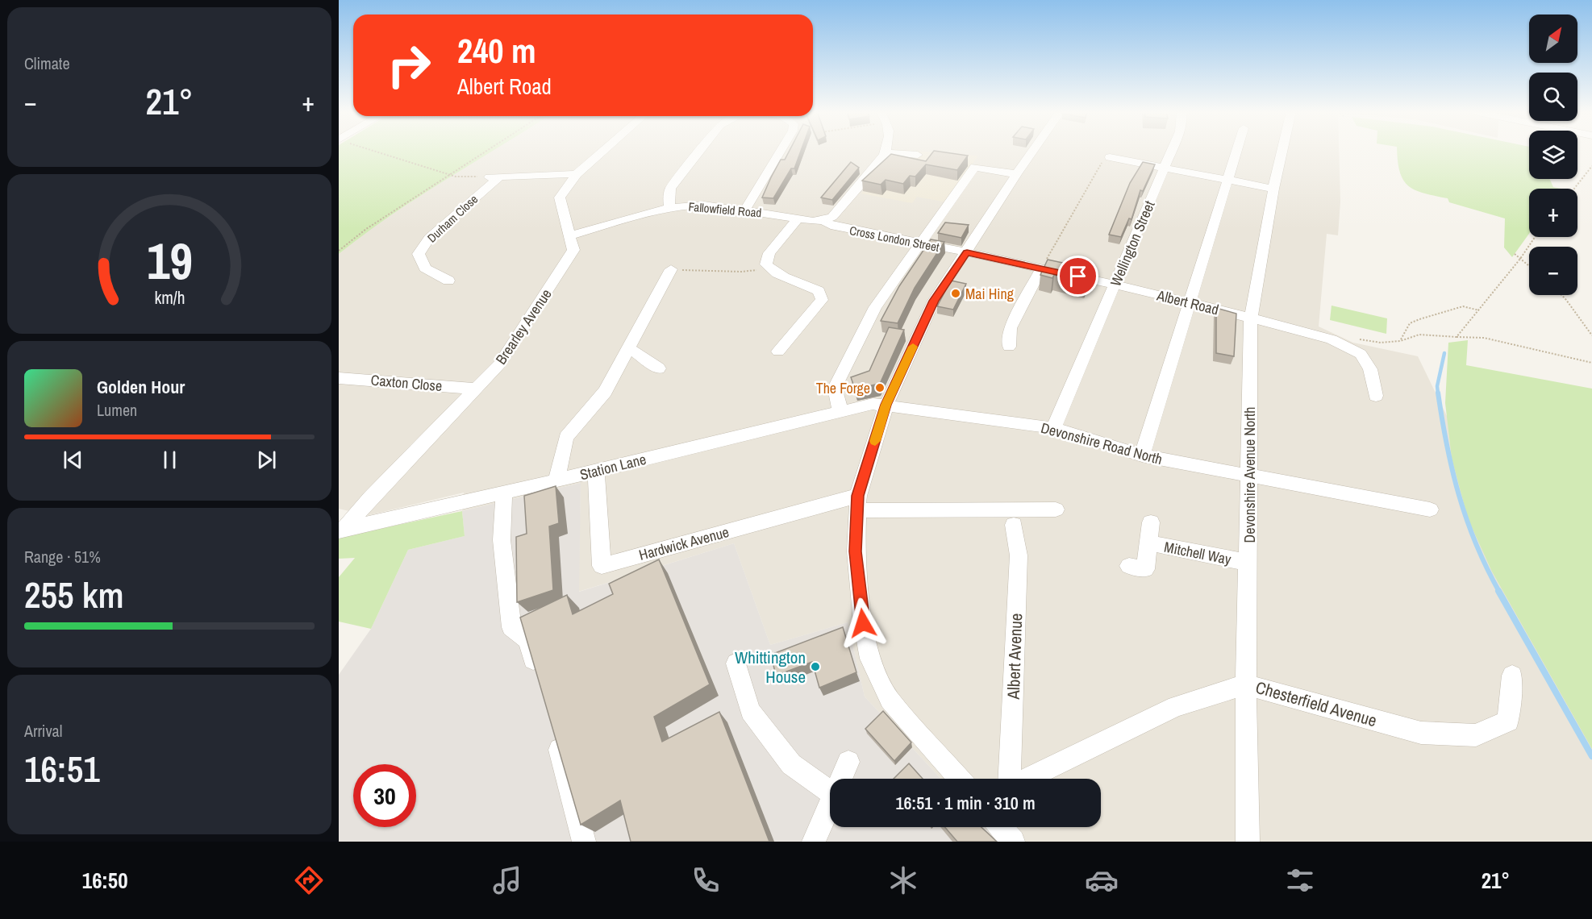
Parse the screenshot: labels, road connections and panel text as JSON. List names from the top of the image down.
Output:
{
  "streets": {
    "street": [
      "Fallowfield Road",
      "Durham Close",
      "Cross London Street",
      "Wellington Street",
      "Albert Road",
      "Brearley Avenue",
      "Caxton Close",
      "Devonshire Road North",
      "Station Lane",
      "Devonshire Avenue North",
      "Hardwick Avenue",
      "Mitchell Way",
      "Albert Avenue",
      "Chesterfield Avenue"
    ]
  },
  "crossings": [
    ["Fallowfield Road", "Cross London Street"],
    ["Fallowfield Road", "Brearley Avenue"],
    ["Cross London Street", "Albert Road"],
    ["Wellington Street", "Albert Road"],
    ["Wellington Street", "Devonshire Road North"],
    ["Albert Road", "Devonshire Avenue North"],
    ["Brearley Avenue", "Caxton Close"],
    ["Brearley Avenue", "Station Lane"],
    ["Devonshire Road North", "Station Lane"],
    ["Devonshire Road North", "Devonshire Avenue North"],
    ["Station Lane", "Hardwick Avenue"],
    ["Devonshire Avenue North", "Mitchell Way"],
    ["Devonshire Avenue North", "Chesterfield Avenue"]
  ],
  "places": ["Mai Hing", "The Forge", "Whittington House"],
  "north": "top right",
  "page": {
    "tile": [
      "Climate",
      ["Range · 51%", "255 km"],
      ["Arrival", "16:51"]
    ],
    "map_buttons": ["+", "−"],
    "turn": ["240 m", "Albert Road"],
    "heat": ["−", "21°", "+"],
    "song": ["Golden Hour", "Lumen"],
    "limit": "30",
    "trip": "16:51 · 1 min · 310 m",
    "tabs": ["16:50", "21°"],
    "gauge": ["19", "km/h"]
  }
}
